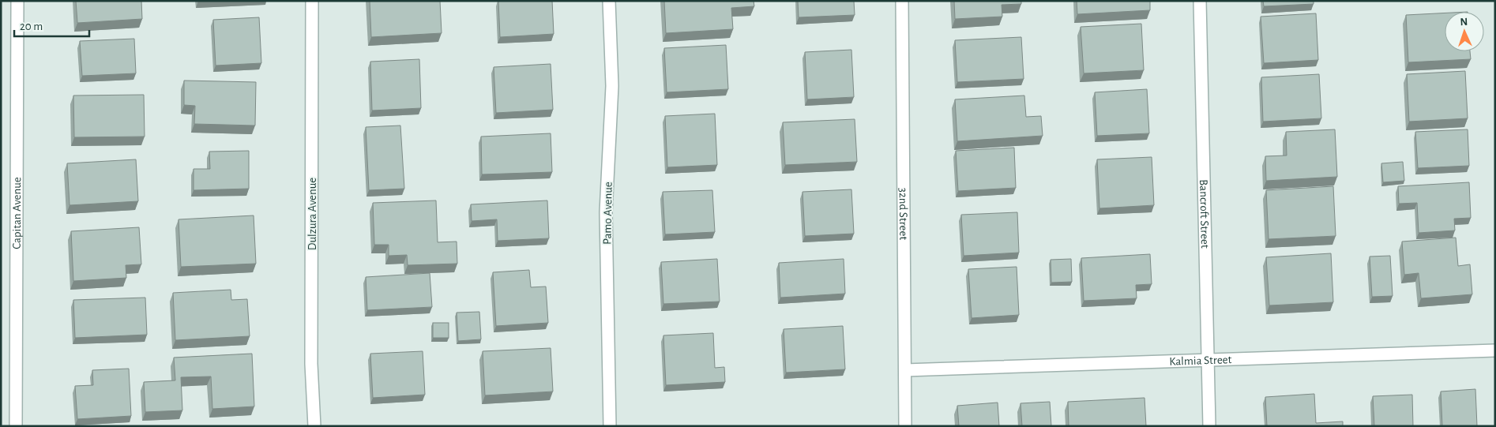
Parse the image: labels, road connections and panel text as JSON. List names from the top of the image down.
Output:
{
  "streets": {
    "street": [
      "Capitan Avenue",
      "Pamo Avenue",
      "Bancroft Street",
      "Dulzura Avenue",
      "32nd Street",
      "Kalmia Street"
    ]
  },
  "crossings": [
    ["Bancroft Street", "Kalmia Street"],
    ["32nd Street", "Kalmia Street"]
  ],
  "scale_bar": "20 m",
  "north": "top"
}
